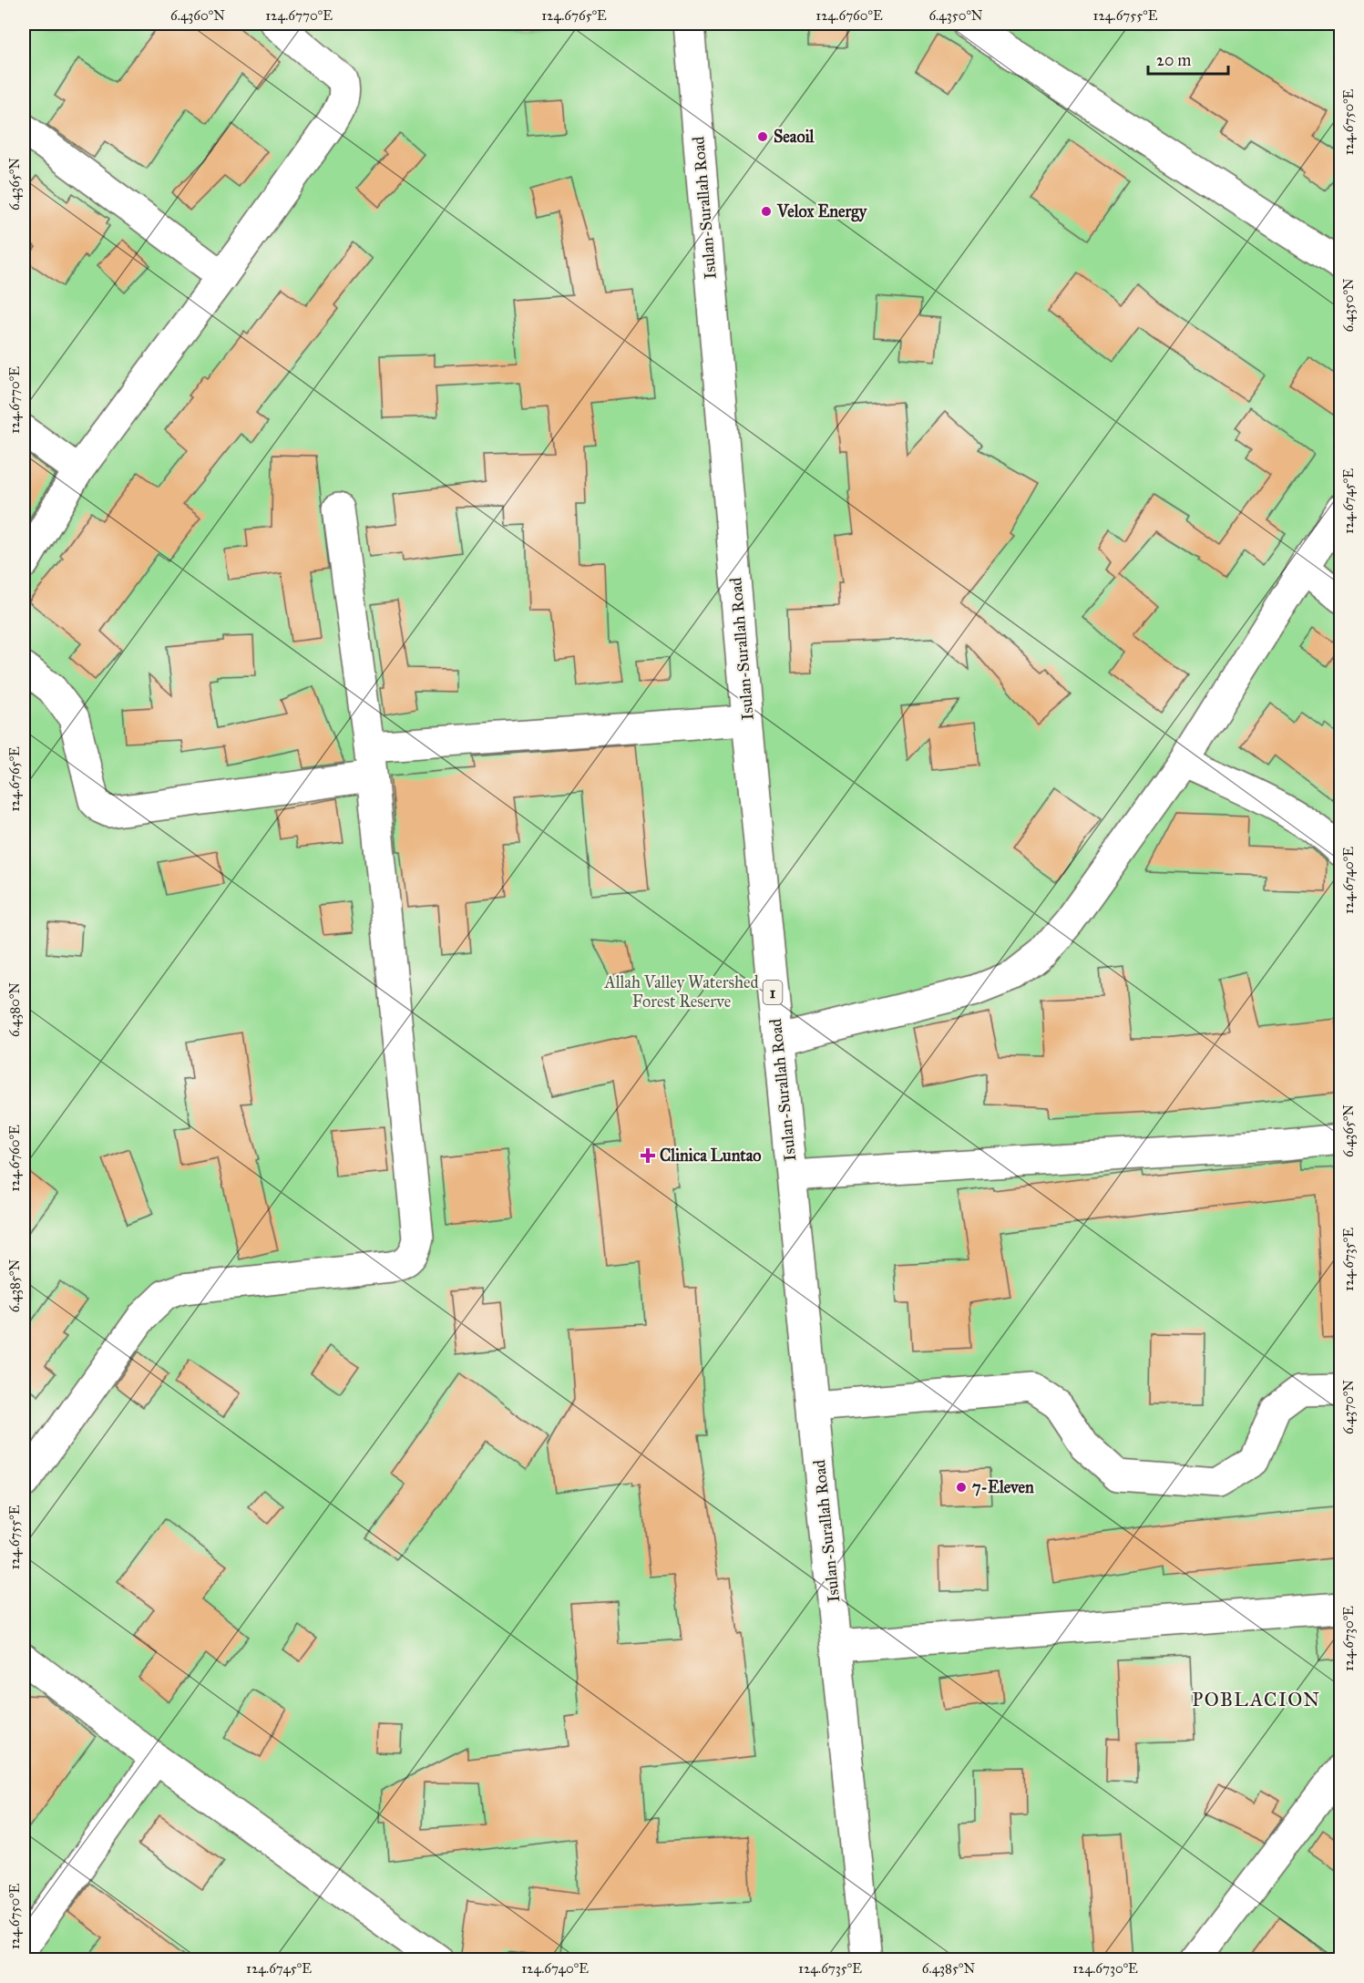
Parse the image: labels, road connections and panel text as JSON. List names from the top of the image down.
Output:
{
  "streets": {
    "main road": ["Isulan-Surallah Road", "1"]
  },
  "districts": ["POBLACION"],
  "parks": ["Allah Valley Watershed Forest Reserve"],
  "places": {
    "other": ["Seaoil", "Velox Energy", "7-Eleven"],
    "health": ["Clinica Luntao"]
  },
  "scale_bar": "20 m",
  "coordinates": [
    "6.4360°N",
    "124.6770°E",
    "124.6765°E",
    "124.6760°E",
    "6.4350°N",
    "124.6755°E",
    "124.6750°E",
    "6.4365°N",
    "124.6745°E",
    "124.6740°E",
    "6.4380°N",
    "124.6735°E",
    "6.4385°N",
    "6.4370°N",
    "124.6730°E"
  ]
}
